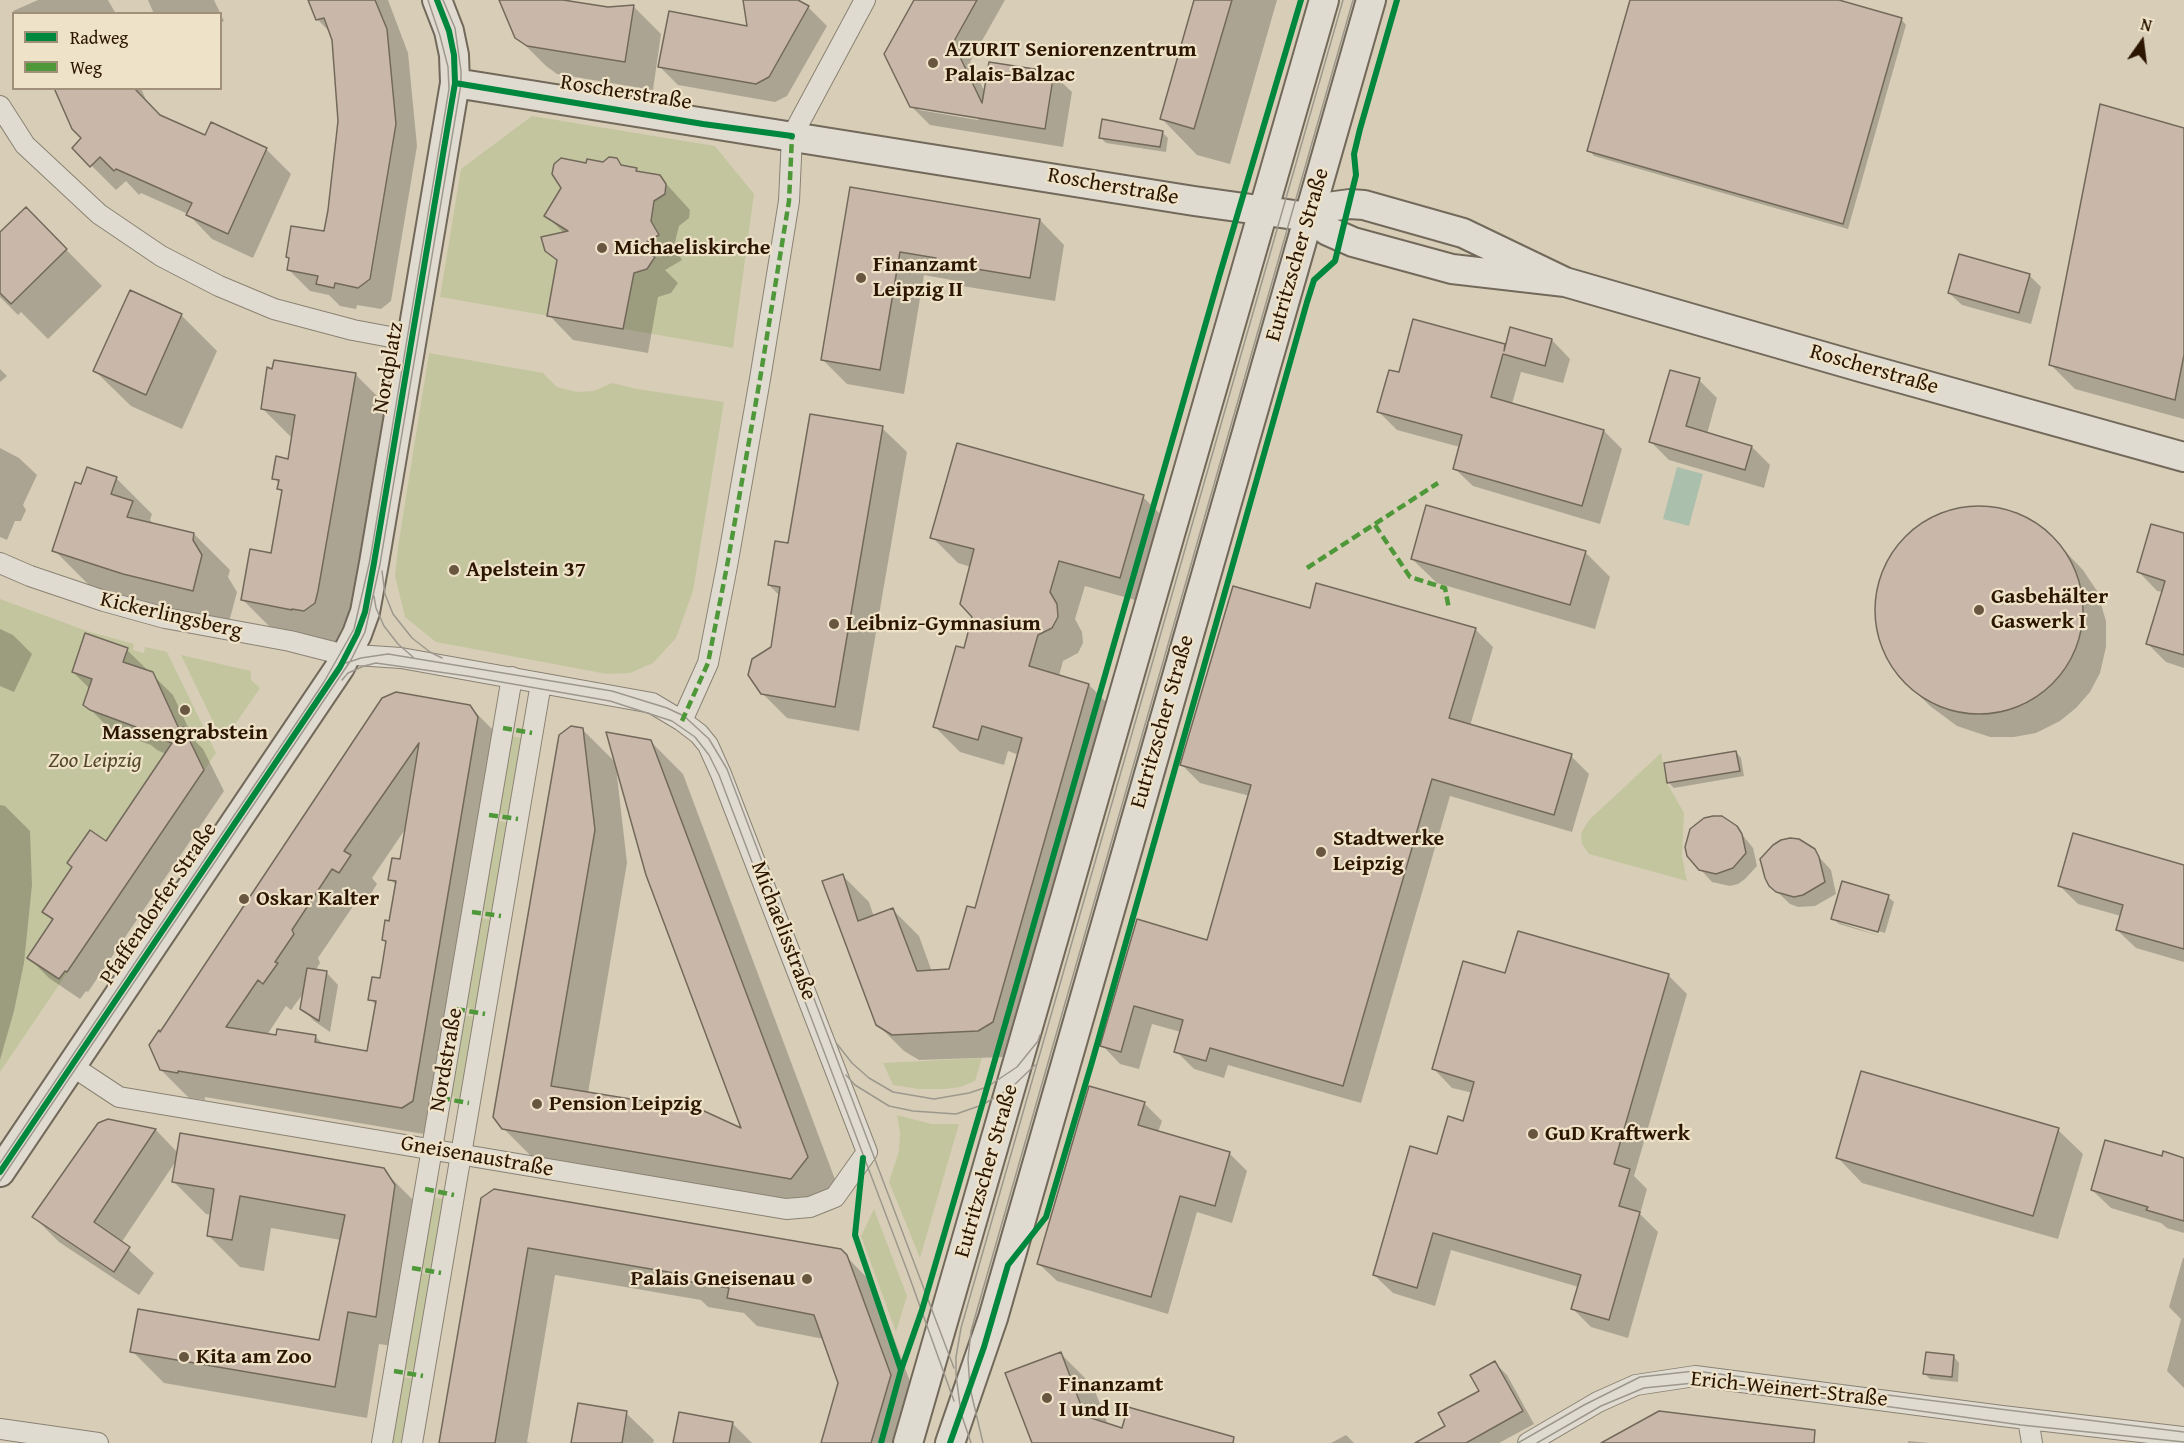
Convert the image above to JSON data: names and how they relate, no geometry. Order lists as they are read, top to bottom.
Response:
{
  "streets": {
    "main road": [
      "Roscherstraße",
      "Eutritzscher Straße",
      "Nordplatz",
      "Pfaffendorfer Straße"
    ],
    "street": [
      "Kickerlingsberg",
      "Michaelisstraße",
      "Nordstraße",
      "Gneisenaustraße",
      "Erich-Weinert-Straße"
    ]
  },
  "crossings": [
    ["Roscherstraße", "Eutritzscher Straße"],
    ["Roscherstraße", "Nordplatz"],
    ["Nordplatz", "Kickerlingsberg"],
    ["Nordplatz", "Pfaffendorfer Straße"],
    ["Kickerlingsberg", "Pfaffendorfer Straße"],
    ["Pfaffendorfer Straße", "Gneisenaustraße"],
    ["Michaelisstraße", "Gneisenaustraße"],
    ["Nordstraße", "Gneisenaustraße"]
  ],
  "parks": ["Zoo Leipzig"],
  "places": [
    "AZURIT Seniorenzentrum Palais-Balzac",
    "Michaeliskirche",
    "Finanzamt Leipzig II",
    "Apelstein 37",
    "Gasbehälter Gaswerk I",
    "Leibniz-Gymnasium",
    "Massengrabstein",
    "Stadtwerke Leipzig",
    "Oskar Kalter",
    "Pension Leipzig",
    "GuD Kraftwerk",
    "Palais Gneisenau",
    "Kita am Zoo",
    "Finanzamt I und II"
  ],
  "legend": ["Radweg", "Weg"],
  "north": "top"
}
